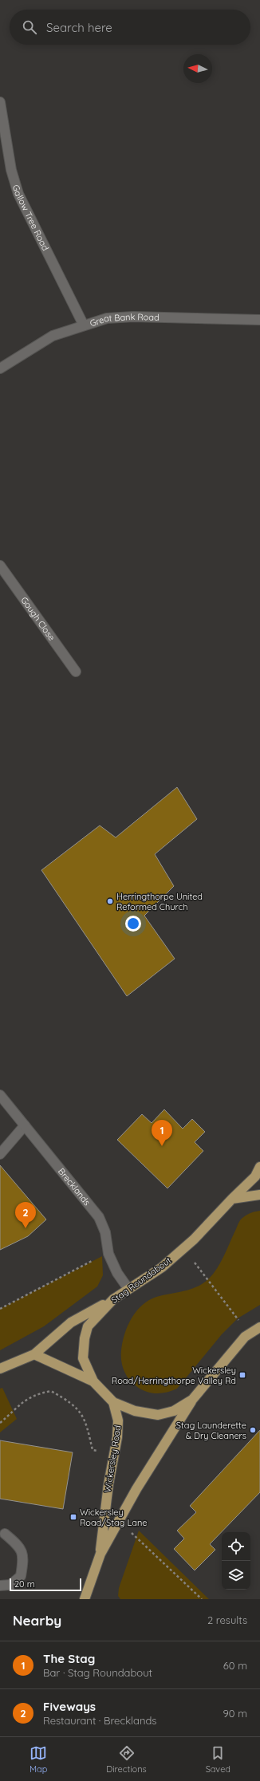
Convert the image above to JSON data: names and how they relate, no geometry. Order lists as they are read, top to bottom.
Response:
{
  "streets": {
    "main road": ["Stag Roundabout", "Wickersley Road"],
    "street": [
      "Gallow Tree Road",
      "Great Bank Road",
      "Gough Close",
      "Brecklands"
    ]
  },
  "crossings": [
    ["Gallow Tree Road", "Great Bank Road"],
    ["Brecklands", "Stag Roundabout"],
    ["Stag Roundabout", "Wickersley Road"]
  ],
  "places": {
    "other": ["Herringthorpe United Reformed Church", "Stag Launderette & Dry Cleaners"],
    "transit": ["Wickersley Road/Herringthorpe Valley Rd", "Wickersley Road/Stag Lane"]
  },
  "scale_bar": "20 m",
  "north": "left",
  "page": {
    "search": "Search here",
    "pins": ["1", "2"],
    "scale": "20 m",
    "heading": ["Nearby", "2 results"],
    "list": [
      {
        "mark": "1",
        "name": "The Stag",
        "note": "Bar · Stag Roundabout",
        "value": "60 m"
      },
      {
        "mark": "2",
        "name": "Fiveways",
        "note": "Restaurant · Brecklands",
        "value": "90 m"
      }
    ],
    "nav": ["Map", "Directions", "Saved"]
  }
}
